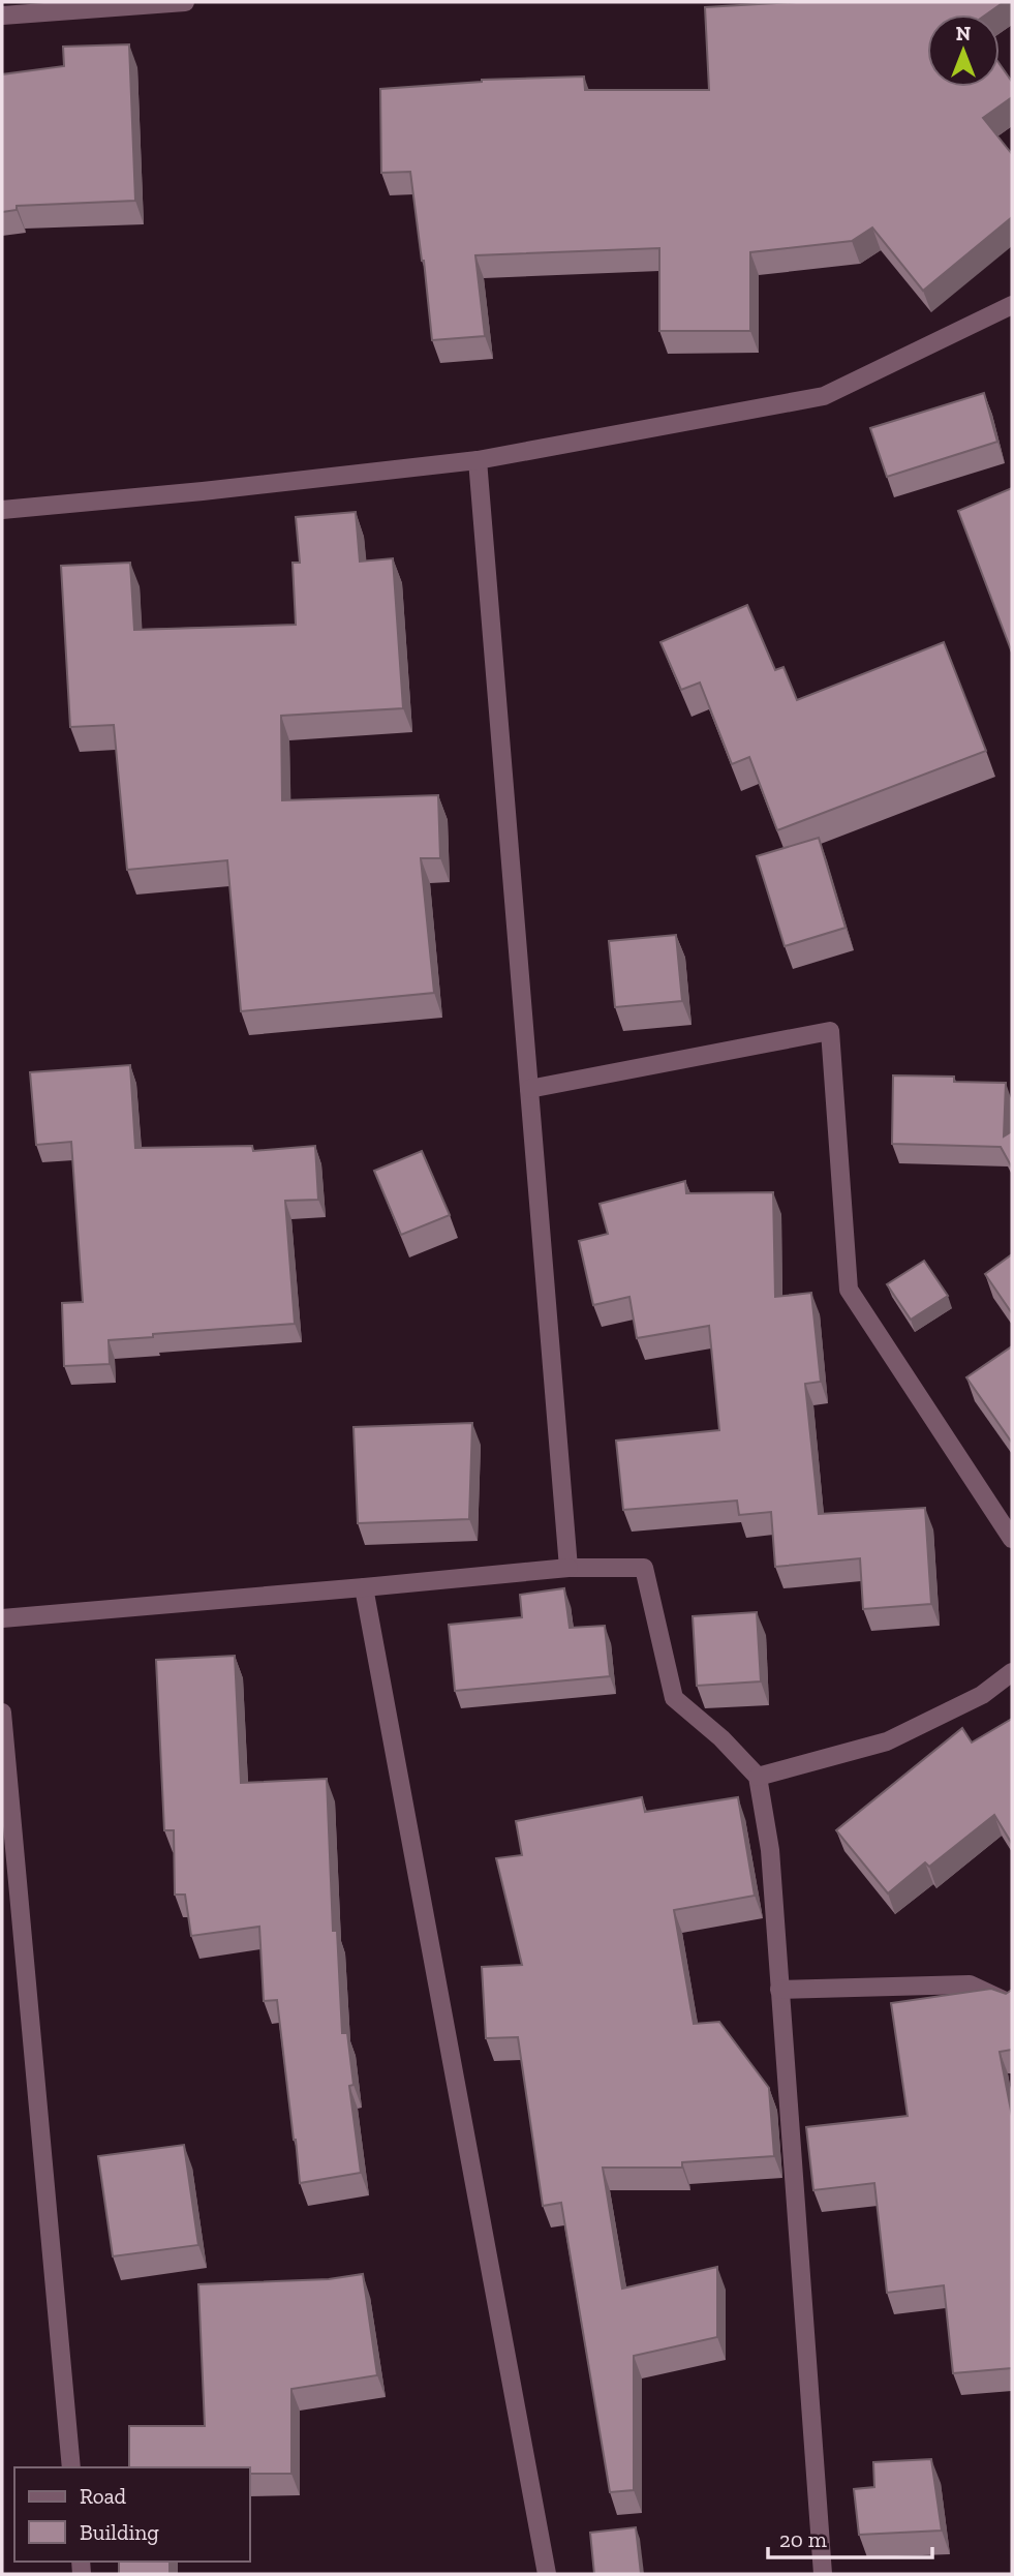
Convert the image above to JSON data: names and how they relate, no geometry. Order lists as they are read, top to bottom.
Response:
{
  "legend": ["Road", "Building"],
  "scale_bar": "20 m",
  "north": "top"
}
